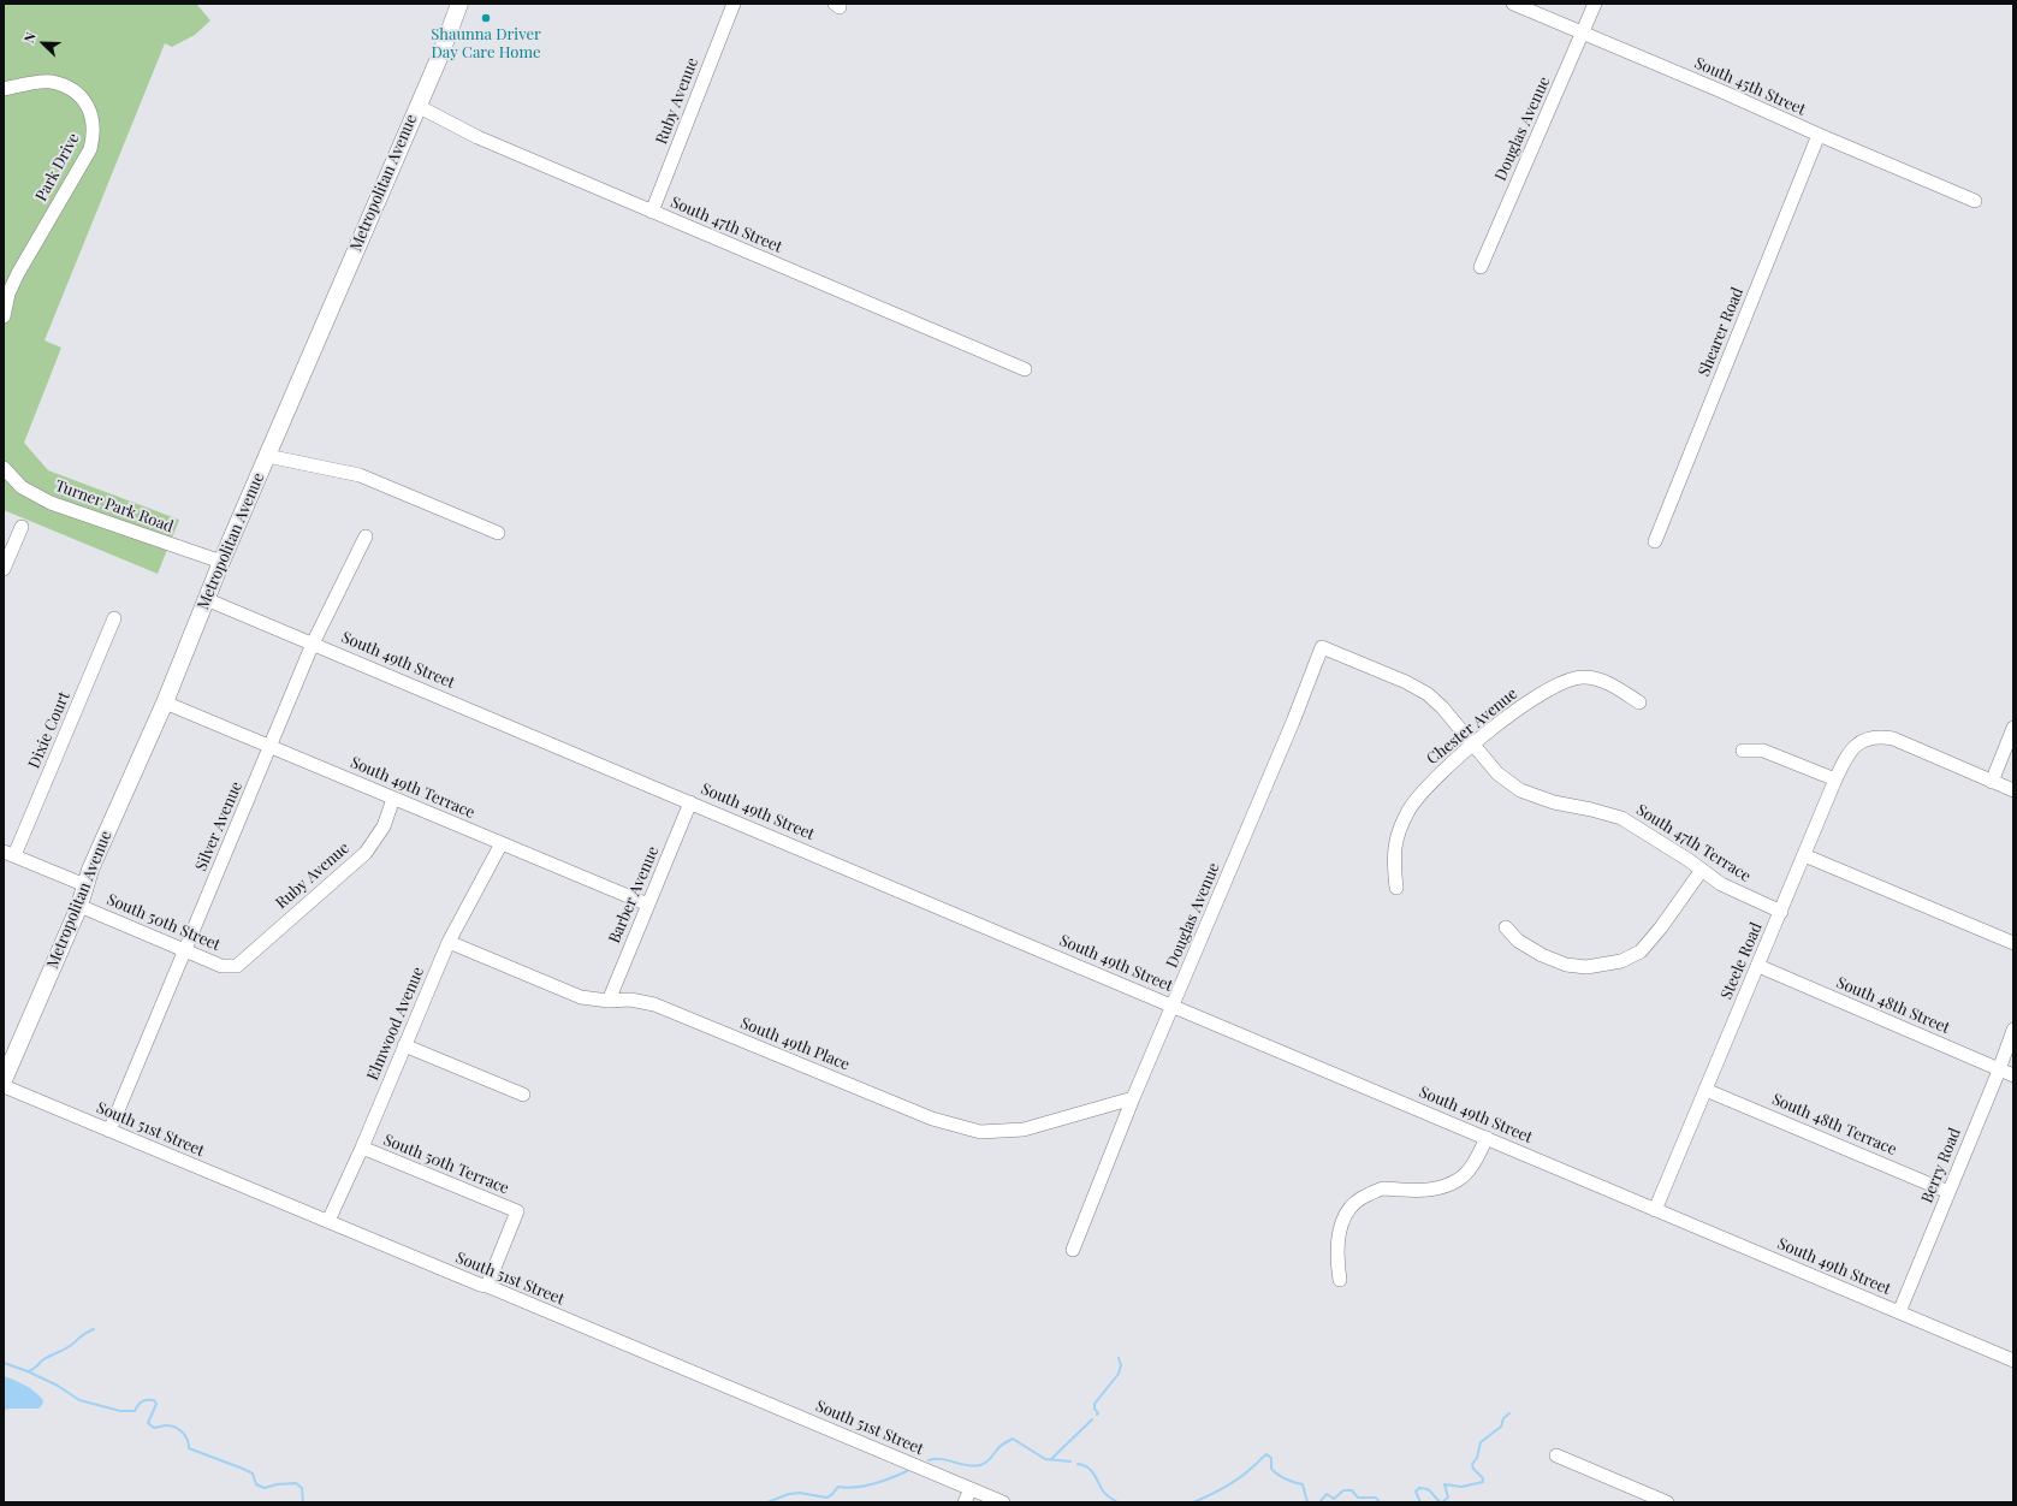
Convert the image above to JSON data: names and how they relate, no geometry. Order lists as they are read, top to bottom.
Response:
{
  "streets": {
    "main road": ["Metropolitan Avenue"],
    "street": [
      "South 45th Street",
      "Ruby Avenue",
      "Douglas Avenue",
      "Park Drive",
      "South 47th Street",
      "Shearer Road",
      "Turner Park Road",
      "South 49th Street",
      "Chester Avenue",
      "Dixie Court",
      "South 49th Terrace",
      "Silver Avenue",
      "South 47th Terrace",
      "Barber Avenue",
      "South 50th Street",
      "Steele Road",
      "South 48th Street",
      "Elmwood Avenue",
      "South 49th Place",
      "South 48th Terrace",
      "South 51st Street",
      "South 50th Terrace",
      "Berry Road"
    ]
  },
  "crossings": [
    ["South 45th Street", "Douglas Avenue"],
    ["South 45th Street", "Shearer Road"],
    ["Ruby Avenue", "South 47th Street"],
    ["Ruby Avenue", "South 49th Terrace"],
    ["Ruby Avenue", "South 50th Street"],
    ["Douglas Avenue", "South 49th Street"],
    ["Douglas Avenue", "South 47th Terrace"],
    ["Douglas Avenue", "South 49th Place"],
    ["Metropolitan Avenue", "South 47th Street"],
    ["Metropolitan Avenue", "Turner Park Road"],
    ["Metropolitan Avenue", "South 49th Street"],
    ["Metropolitan Avenue", "South 49th Terrace"],
    ["Metropolitan Avenue", "South 50th Street"],
    ["South 49th Street", "Silver Avenue"],
    ["South 49th Street", "Barber Avenue"],
    ["South 49th Street", "Steele Road"],
    ["South 49th Street", "Berry Road"],
    ["Chester Avenue", "South 47th Terrace"],
    ["South 49th Terrace", "Silver Avenue"],
    ["South 49th Terrace", "Barber Avenue"],
    ["South 49th Terrace", "Elmwood Avenue"],
    ["Silver Avenue", "South 50th Street"],
    ["Silver Avenue", "South 51st Street"],
    ["South 47th Terrace", "Steele Road"],
    ["Barber Avenue", "South 49th Place"],
    ["Steele Road", "South 48th Street"],
    ["Steele Road", "South 48th Terrace"],
    ["South 48th Street", "Berry Road"],
    ["Elmwood Avenue", "South 49th Place"],
    ["Elmwood Avenue", "South 51st Street"],
    ["Elmwood Avenue", "South 50th Terrace"],
    ["South 48th Terrace", "Berry Road"],
    ["South 51st Street", "South 50th Terrace"]
  ],
  "places": ["Shaunna Driver Day Care Home"],
  "north": "top left"
}
